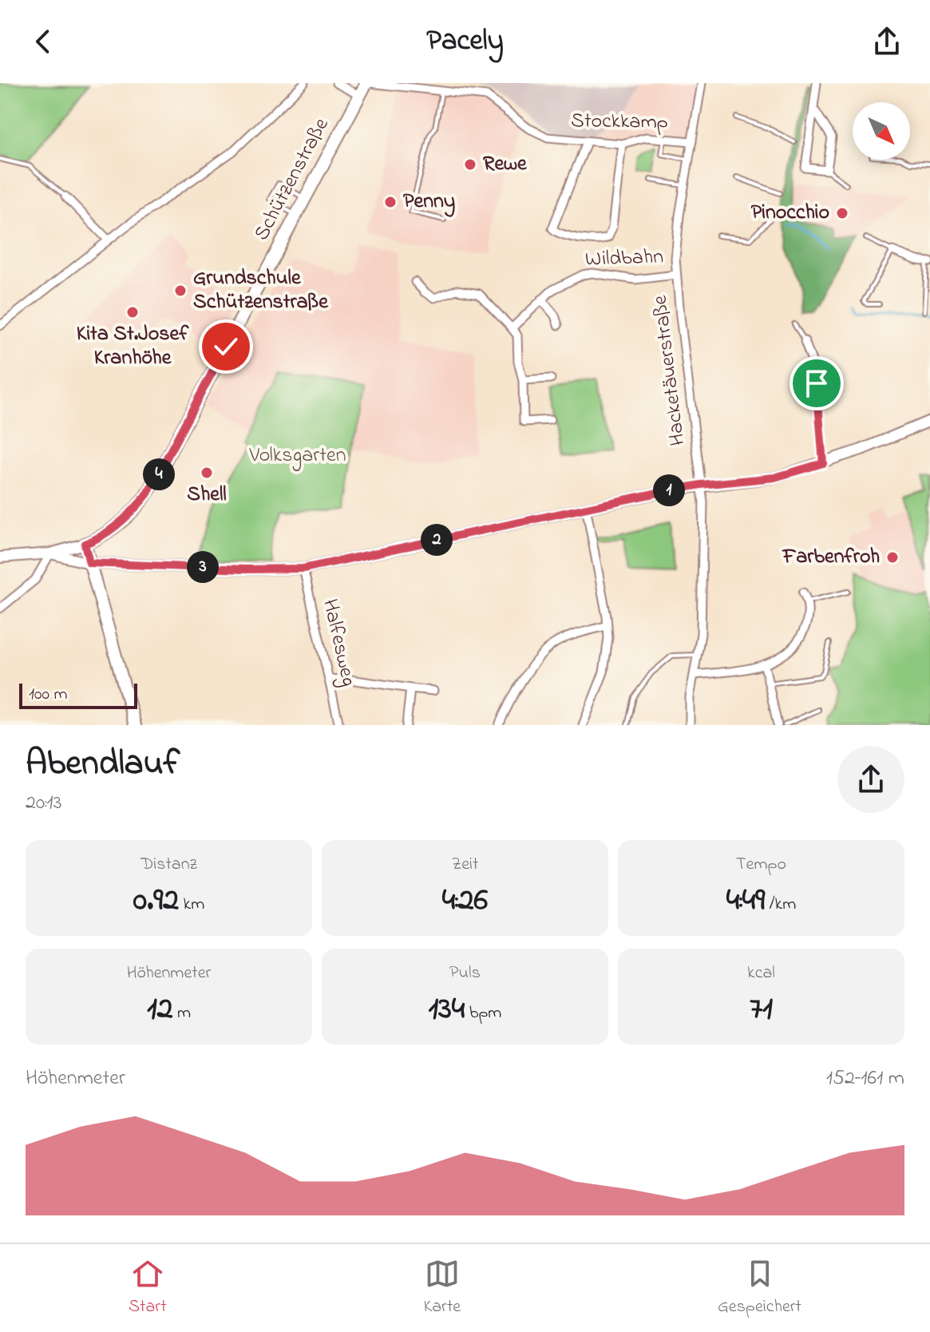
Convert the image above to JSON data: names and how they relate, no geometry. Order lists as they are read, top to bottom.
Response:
{
  "streets": {
    "main road": ["Schützenstraße"],
    "street": [
      "Stockkamp",
      "Wildbahn",
      "Hacketäuerstraße",
      "Halfesweg"
    ]
  },
  "crossings": [
    ["Stockkamp", "Schützenstraße"],
    ["Stockkamp", "Hacketäuerstraße"],
    ["Wildbahn", "Hacketäuerstraße"]
  ],
  "parks": ["Volksgarten"],
  "places": [
    "Rewe",
    "Penny",
    "Pinocchio",
    "Grundschule Schützenstraße",
    "Kita St.Josef Kranhöhe",
    "Shell",
    "Farbenfroh"
  ],
  "scale_bar": "100 m",
  "north": "bottom right",
  "page": {
    "header": "Pacely",
    "pins": [
      "4",
      "1",
      "2",
      "3"
    ],
    "scale": "100 m",
    "heading": ["Abendlauf", "20:13"],
    "stats": [
      ["Distanz", "0.92 km"],
      ["Zeit", "4:26"],
      ["Tempo", "4:49 /km"],
      ["Höhenmeter", "12 m"],
      ["Puls", "134 bpm"],
      ["kcal", "71"]
    ],
    "chart": ["Höhenmeter", "152–161 m"],
    "tabs": ["Start", "Karte", "Gespeichert"]
  }
}
